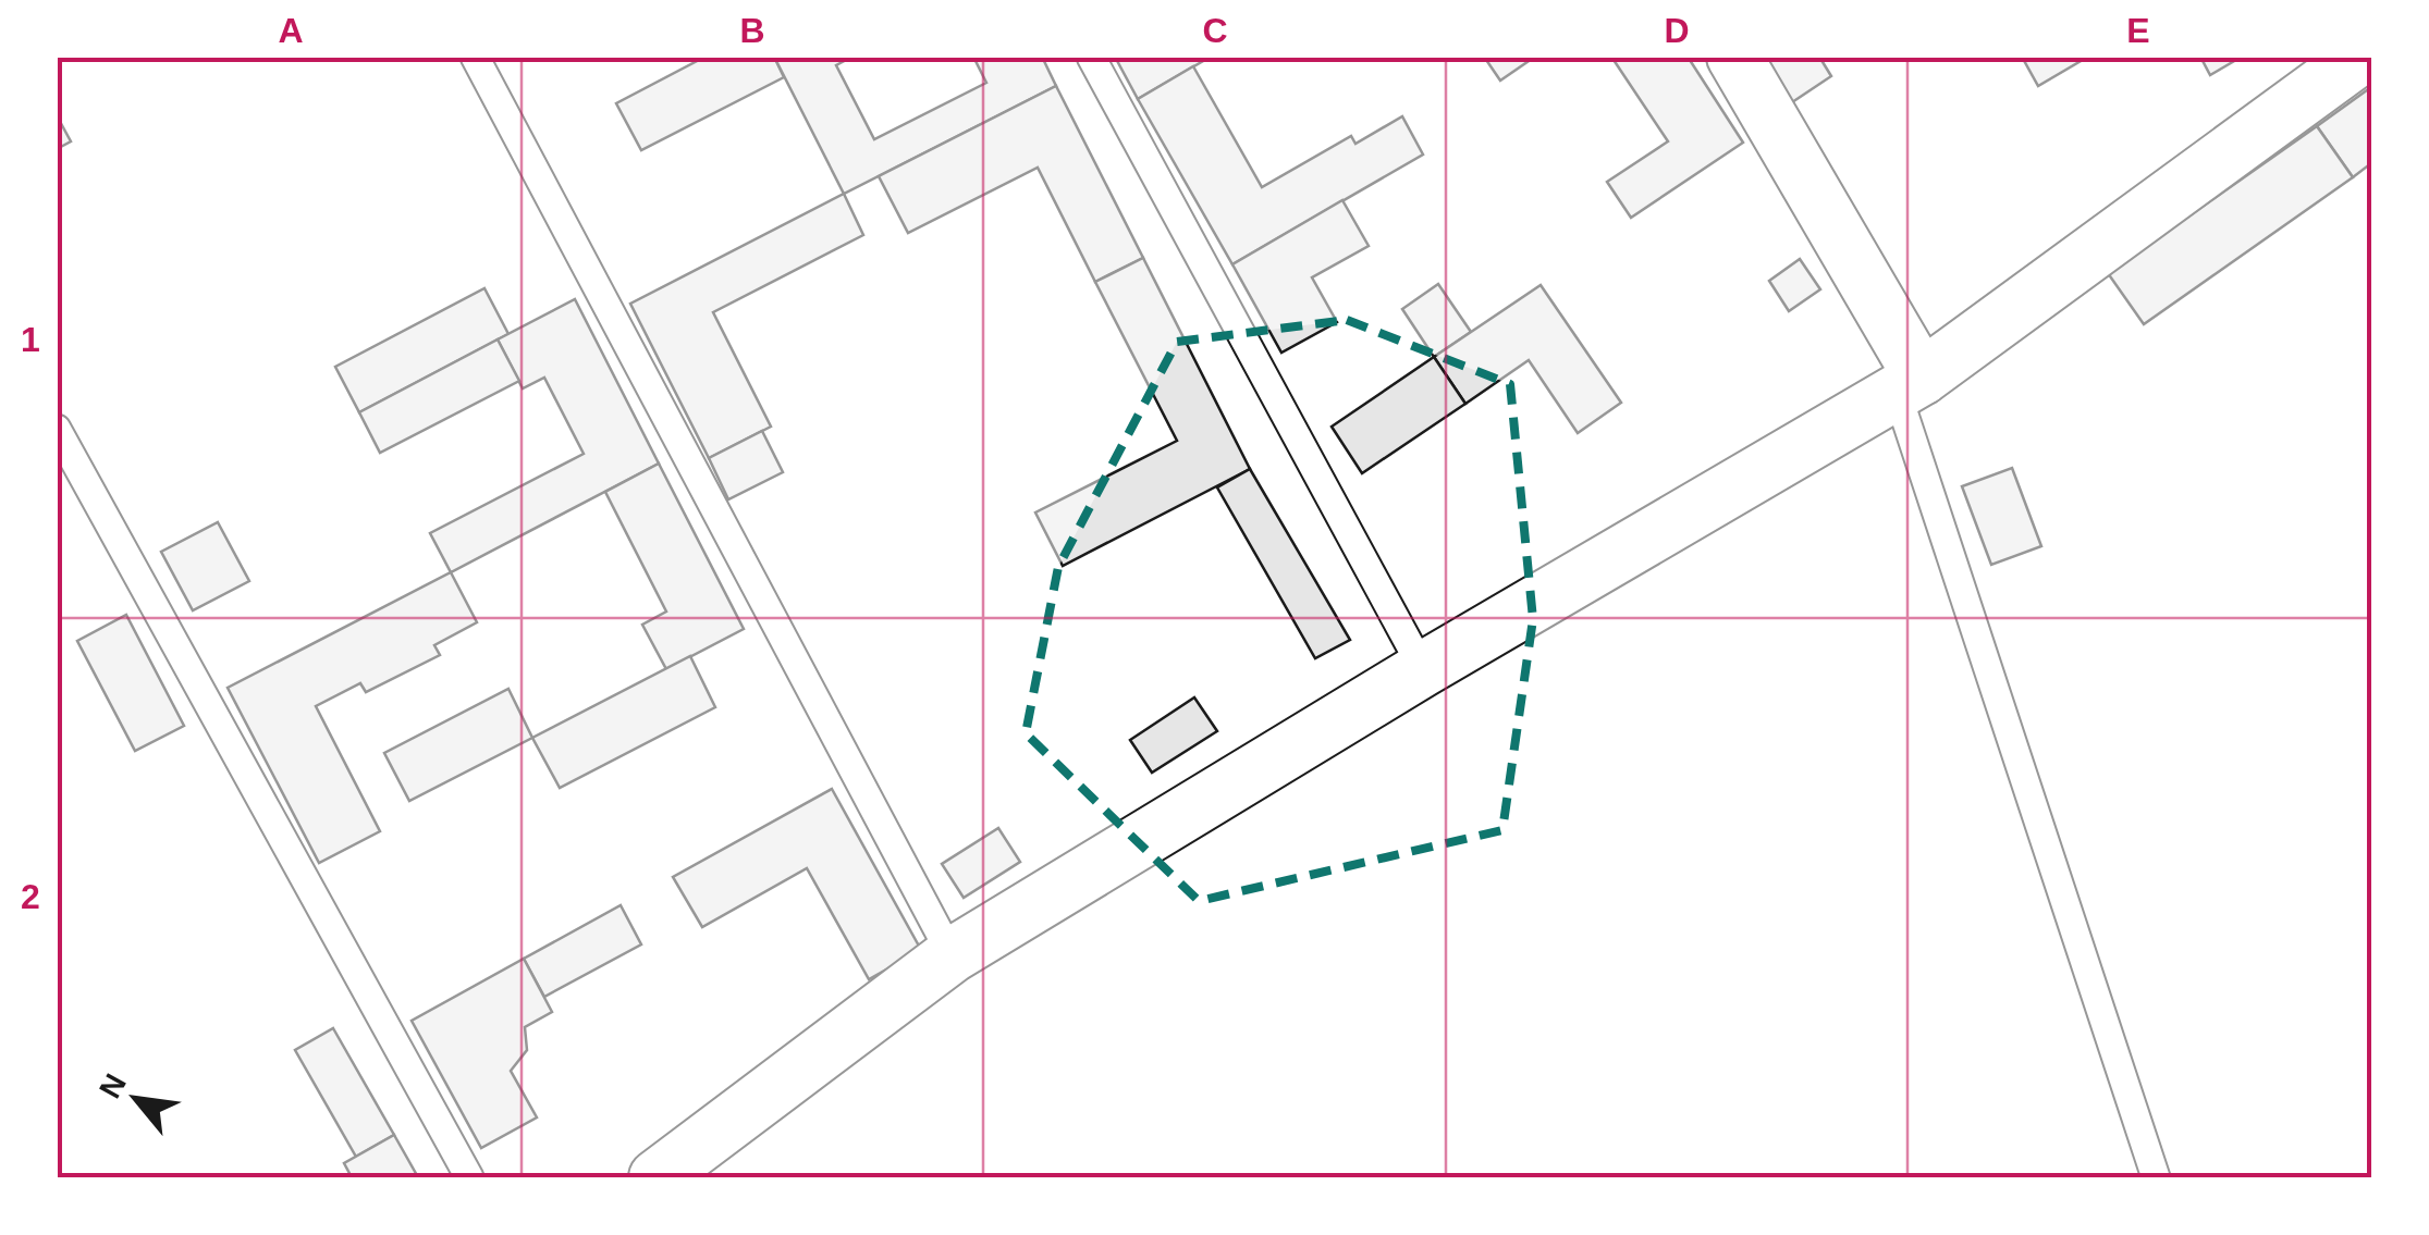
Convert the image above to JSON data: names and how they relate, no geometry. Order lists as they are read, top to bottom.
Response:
{
  "north": "top left",
  "grid": {
    "columns": [
      "A",
      "B",
      "C",
      "D",
      "E"
    ],
    "rows": ["1", "2"]
  }
}
